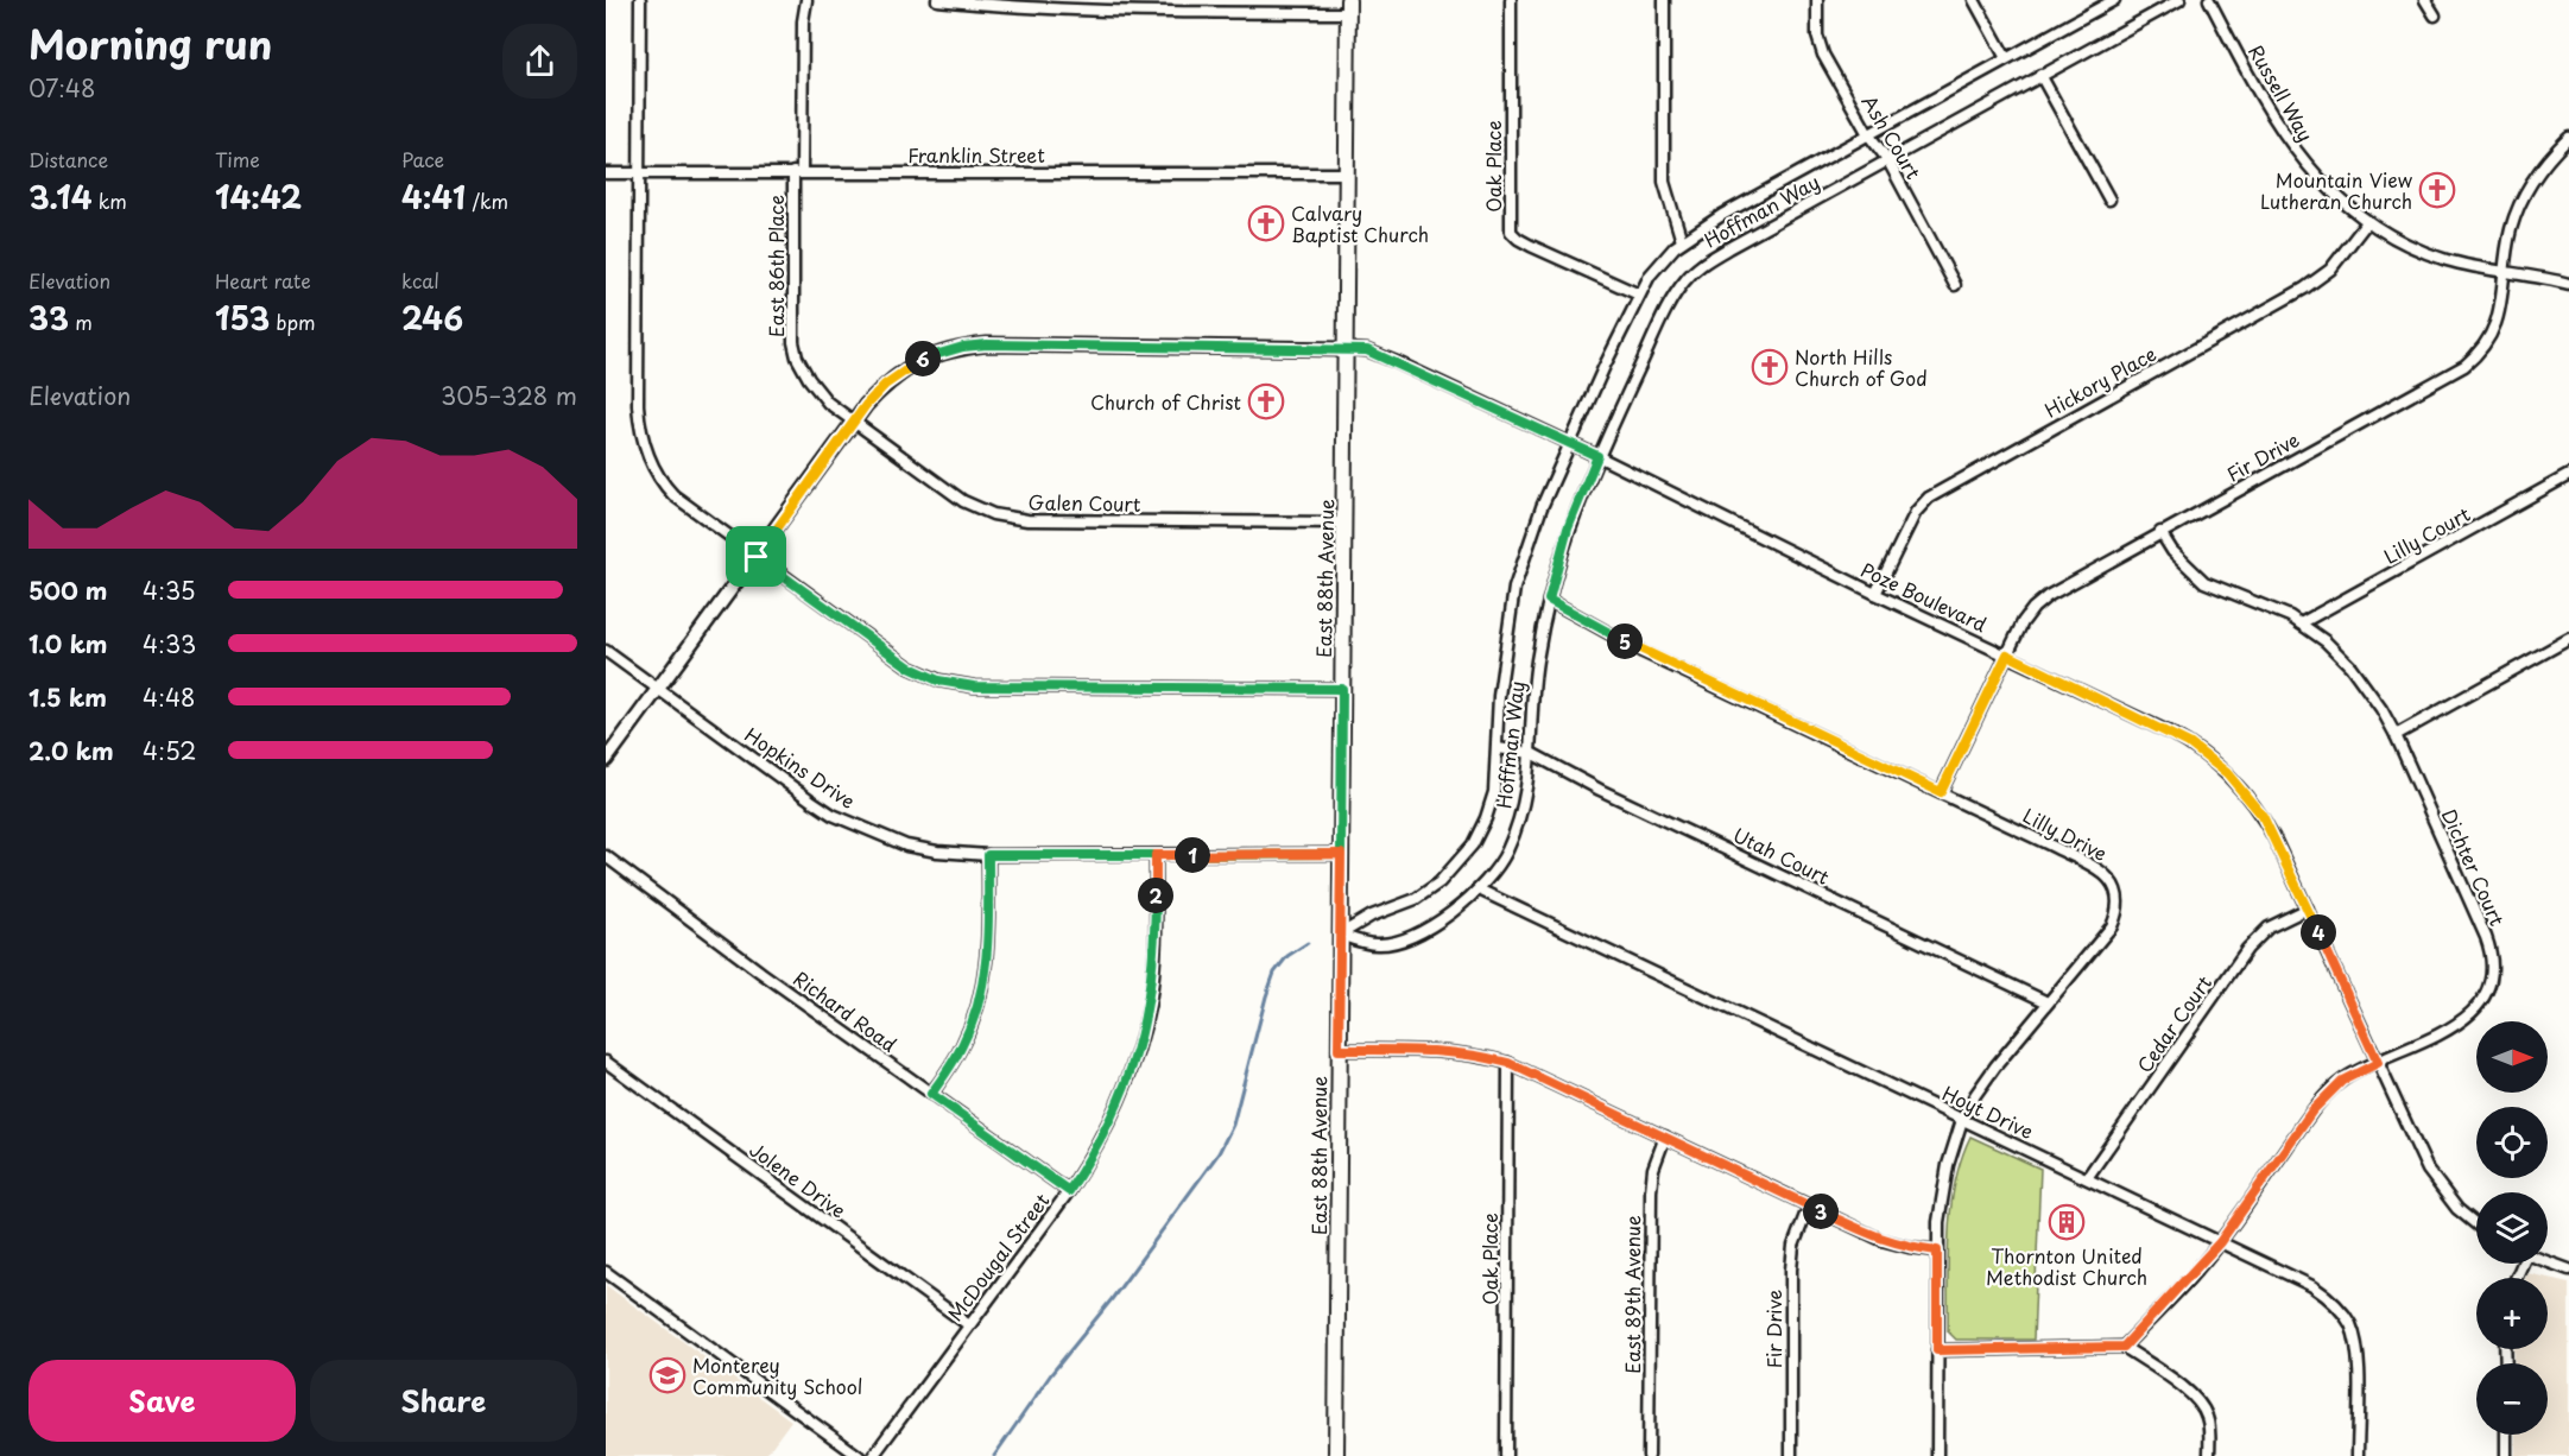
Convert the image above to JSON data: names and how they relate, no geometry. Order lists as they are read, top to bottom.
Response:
{
  "streets": {
    "main road": ["East 88th Avenue"],
    "street": [
      "Russell Way",
      "Ash Court",
      "Franklin Street",
      "Oak Place",
      "Hoffman Way",
      "East 86th Place",
      "Hickory Place",
      "Fir Drive",
      "Galen Court",
      "Lilly Court",
      "Poze Boulevard",
      "Hopkins Drive",
      "Lilly Drive",
      "Utah Court",
      "Dichter Court",
      "Richard Road",
      "Cedar Court",
      "Hoyt Drive",
      "Jolene Drive",
      "McDougal Street",
      "East 89th Avenue"
    ]
  },
  "crossings": [
    ["Russell Way", "Hickory Place"],
    ["Russell Way", "Fir Drive"],
    ["Ash Court", "Hoffman Way"],
    ["Franklin Street", "East 86th Place"],
    ["Franklin Street", "East 88th Avenue"],
    ["Oak Place", "Hoffman Way"],
    ["Hoffman Way", "East 88th Avenue"],
    ["Hoffman Way", "Poze Boulevard"],
    ["Hoffman Way", "Lilly Drive"],
    ["Hoffman Way", "Utah Court"],
    ["Hoffman Way", "Hoyt Drive"],
    ["East 86th Place", "Galen Court"],
    ["Hickory Place", "Poze Boulevard"],
    ["Fir Drive", "Poze Boulevard"],
    ["Fir Drive", "Lilly Drive"],
    ["Fir Drive", "Dichter Court"],
    ["Galen Court", "East 88th Avenue"],
    ["Lilly Court", "Dichter Court"],
    ["East 88th Avenue", "Poze Boulevard"],
    ["East 88th Avenue", "Hopkins Drive"],
    ["Poze Boulevard", "Dichter Court"],
    ["Poze Boulevard", "Cedar Court"],
    ["Hopkins Drive", "McDougal Street"],
    ["Lilly Drive", "Utah Court"],
    ["Lilly Drive", "Hoyt Drive"],
    ["Dichter Court", "Hoyt Drive"],
    ["Richard Road", "McDougal Street"],
    ["Cedar Court", "Hoyt Drive"],
    ["Jolene Drive", "McDougal Street"]
  ],
  "places": {
    "church": [
      "Mountain View Lutheran Church",
      "Calvary Baptist Church",
      "North Hills Church of God",
      "Church of Christ"
    ],
    "building": ["Thornton United Methodist Church"],
    "school or university": ["Monterey Community School"]
  },
  "north": "right",
  "page": {
    "heading": ["Morning run", "07:48"],
    "stats": [
      ["Distance", "3.14 km"],
      ["Time", "14:42"],
      ["Pace", "4:41 /km"],
      ["Elevation", "33 m"],
      ["Heart rate", "153 bpm"],
      ["kcal", "246"]
    ],
    "pins": [
      "6",
      "5",
      "1",
      "2",
      "4",
      "3"
    ],
    "chart": ["Elevation", "305–328 m"],
    "list": [
      {
        "name": "500 m",
        "note": "4:35"
      },
      {
        "name": "1.0 km",
        "note": "4:33"
      },
      {
        "name": "1.5 km",
        "note": "4:48"
      },
      {
        "name": "2.0 km",
        "note": "4:52"
      }
    ],
    "map_buttons": ["+", "−"],
    "buttons": ["Save", "Share"]
  }
}
